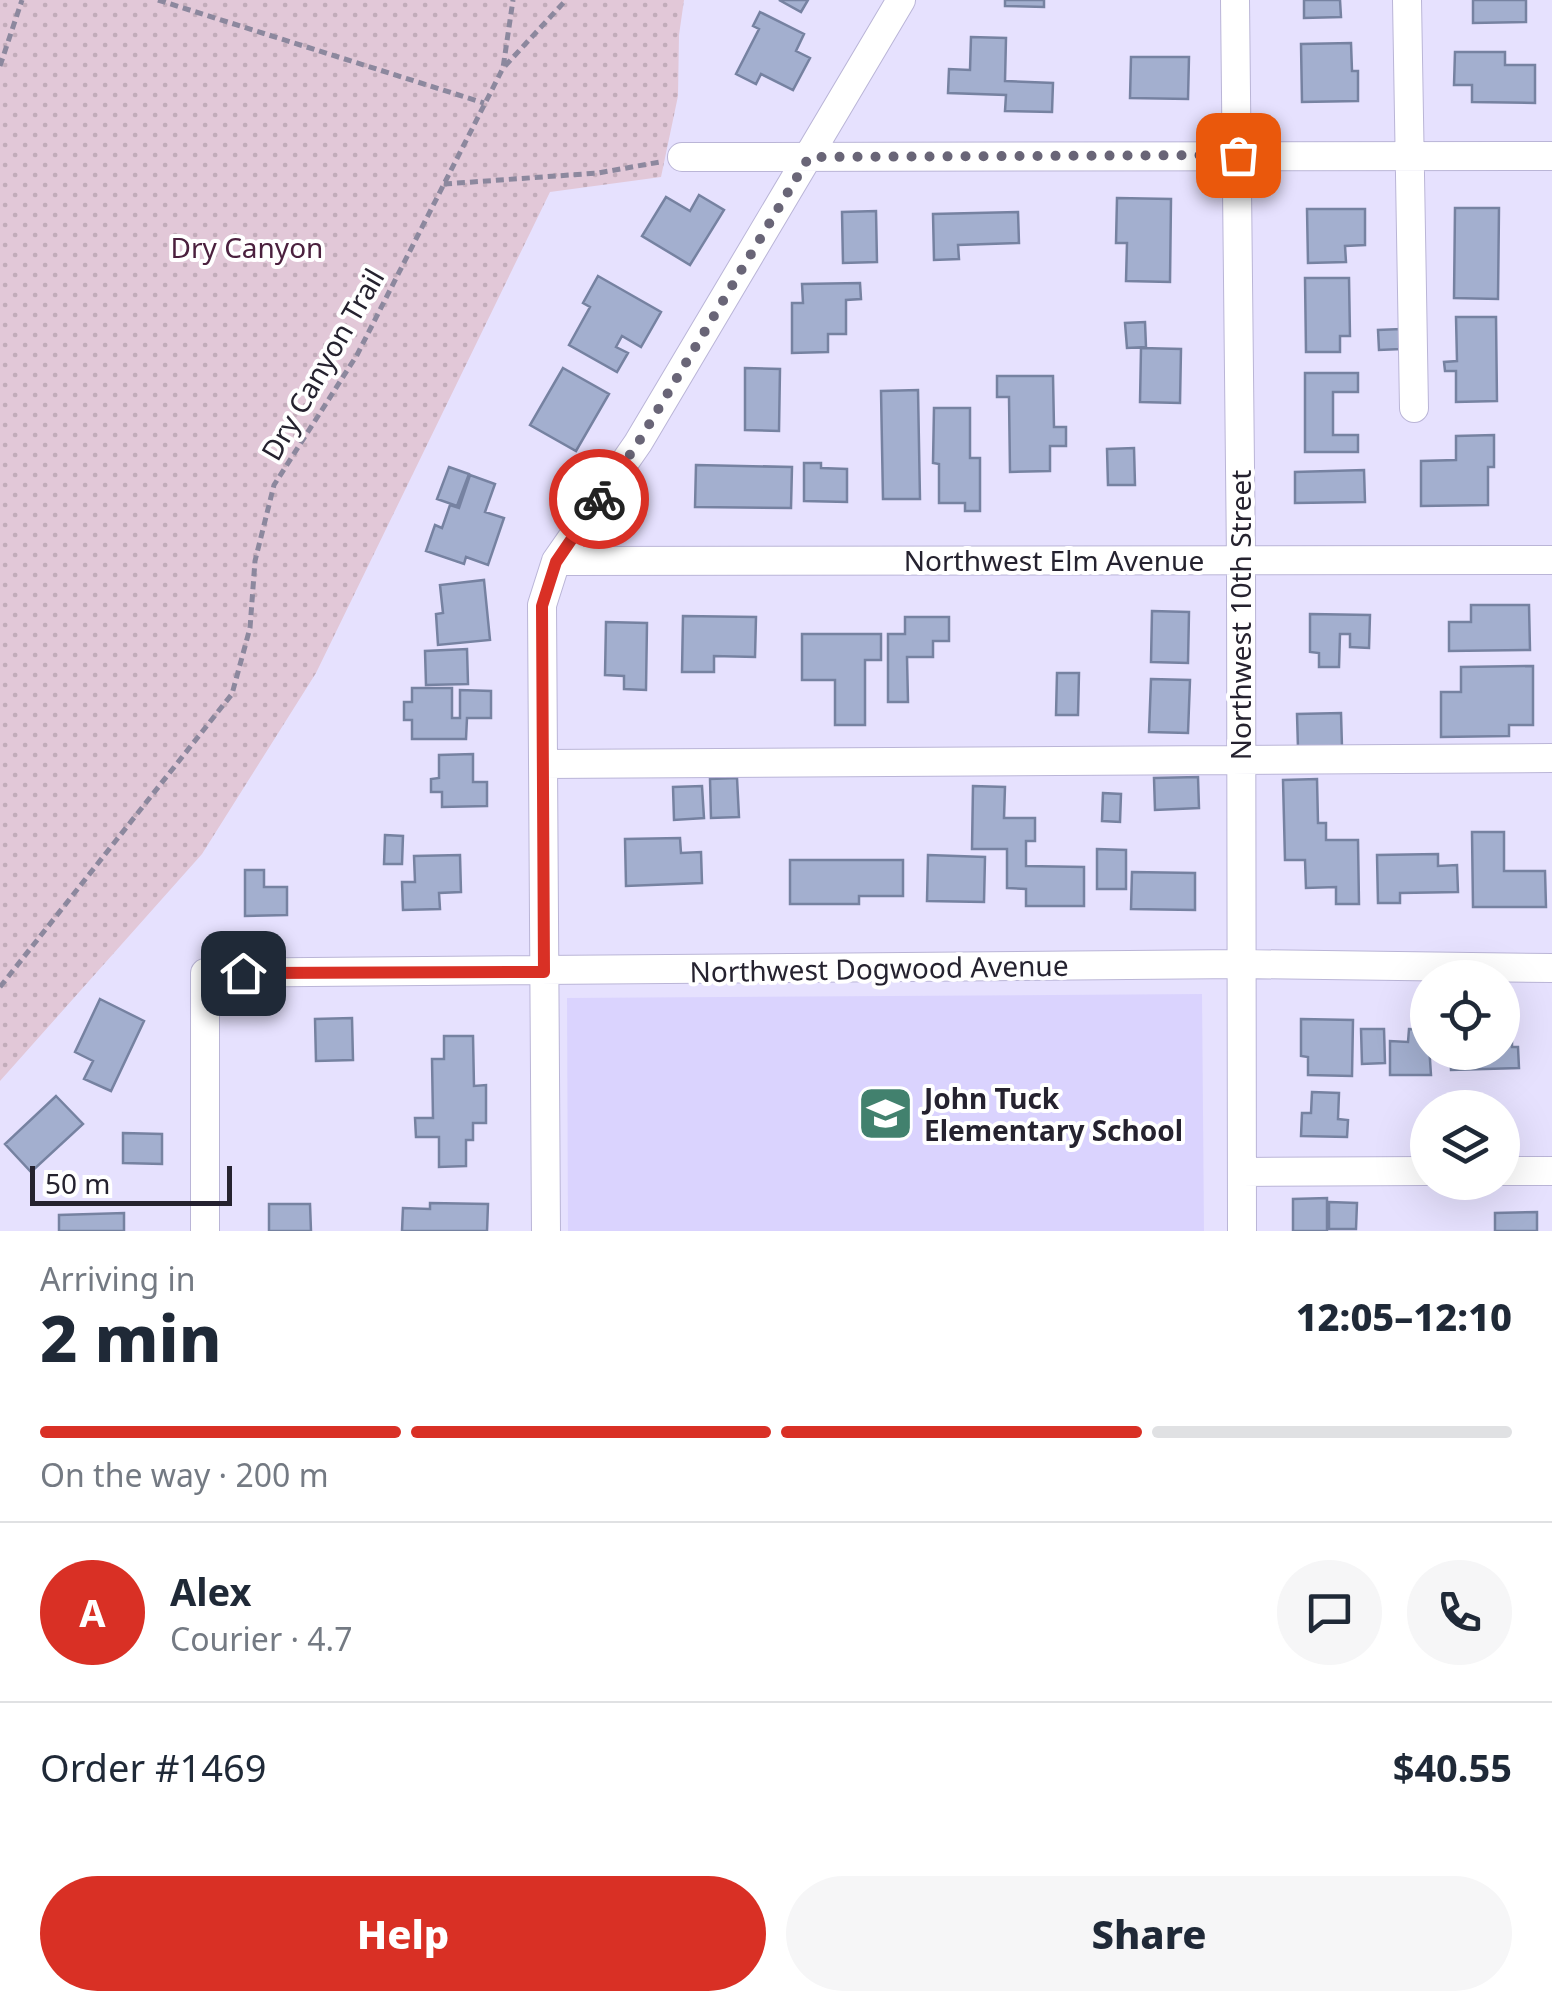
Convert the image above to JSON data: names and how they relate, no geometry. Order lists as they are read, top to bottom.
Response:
{
  "streets": {
    "street": ["Northwest Elm Avenue", "Northwest 10th Street", "Northwest Dogwood Avenue"],
    "path": ["Dry Canyon Trail"]
  },
  "crossings": [
    ["Northwest Elm Avenue", "Northwest 10th Street"],
    ["Northwest 10th Street", "Northwest Dogwood Avenue"]
  ],
  "parks": ["Dry Canyon"],
  "places": {
    "school or university": ["John Tuck Elementary School"]
  },
  "scale_bar": "50 m",
  "page": {
    "scale": "50 m",
    "heading": ["2 min", "Arriving in", "12:05–12:10"],
    "panel": [
      "Alex",
      "Courier · 4.7",
      "Order #1469",
      "$40.55"
    ],
    "bar": "On the way · 200 m",
    "round": "A",
    "buttons": ["Help", "Share"]
  }
}
